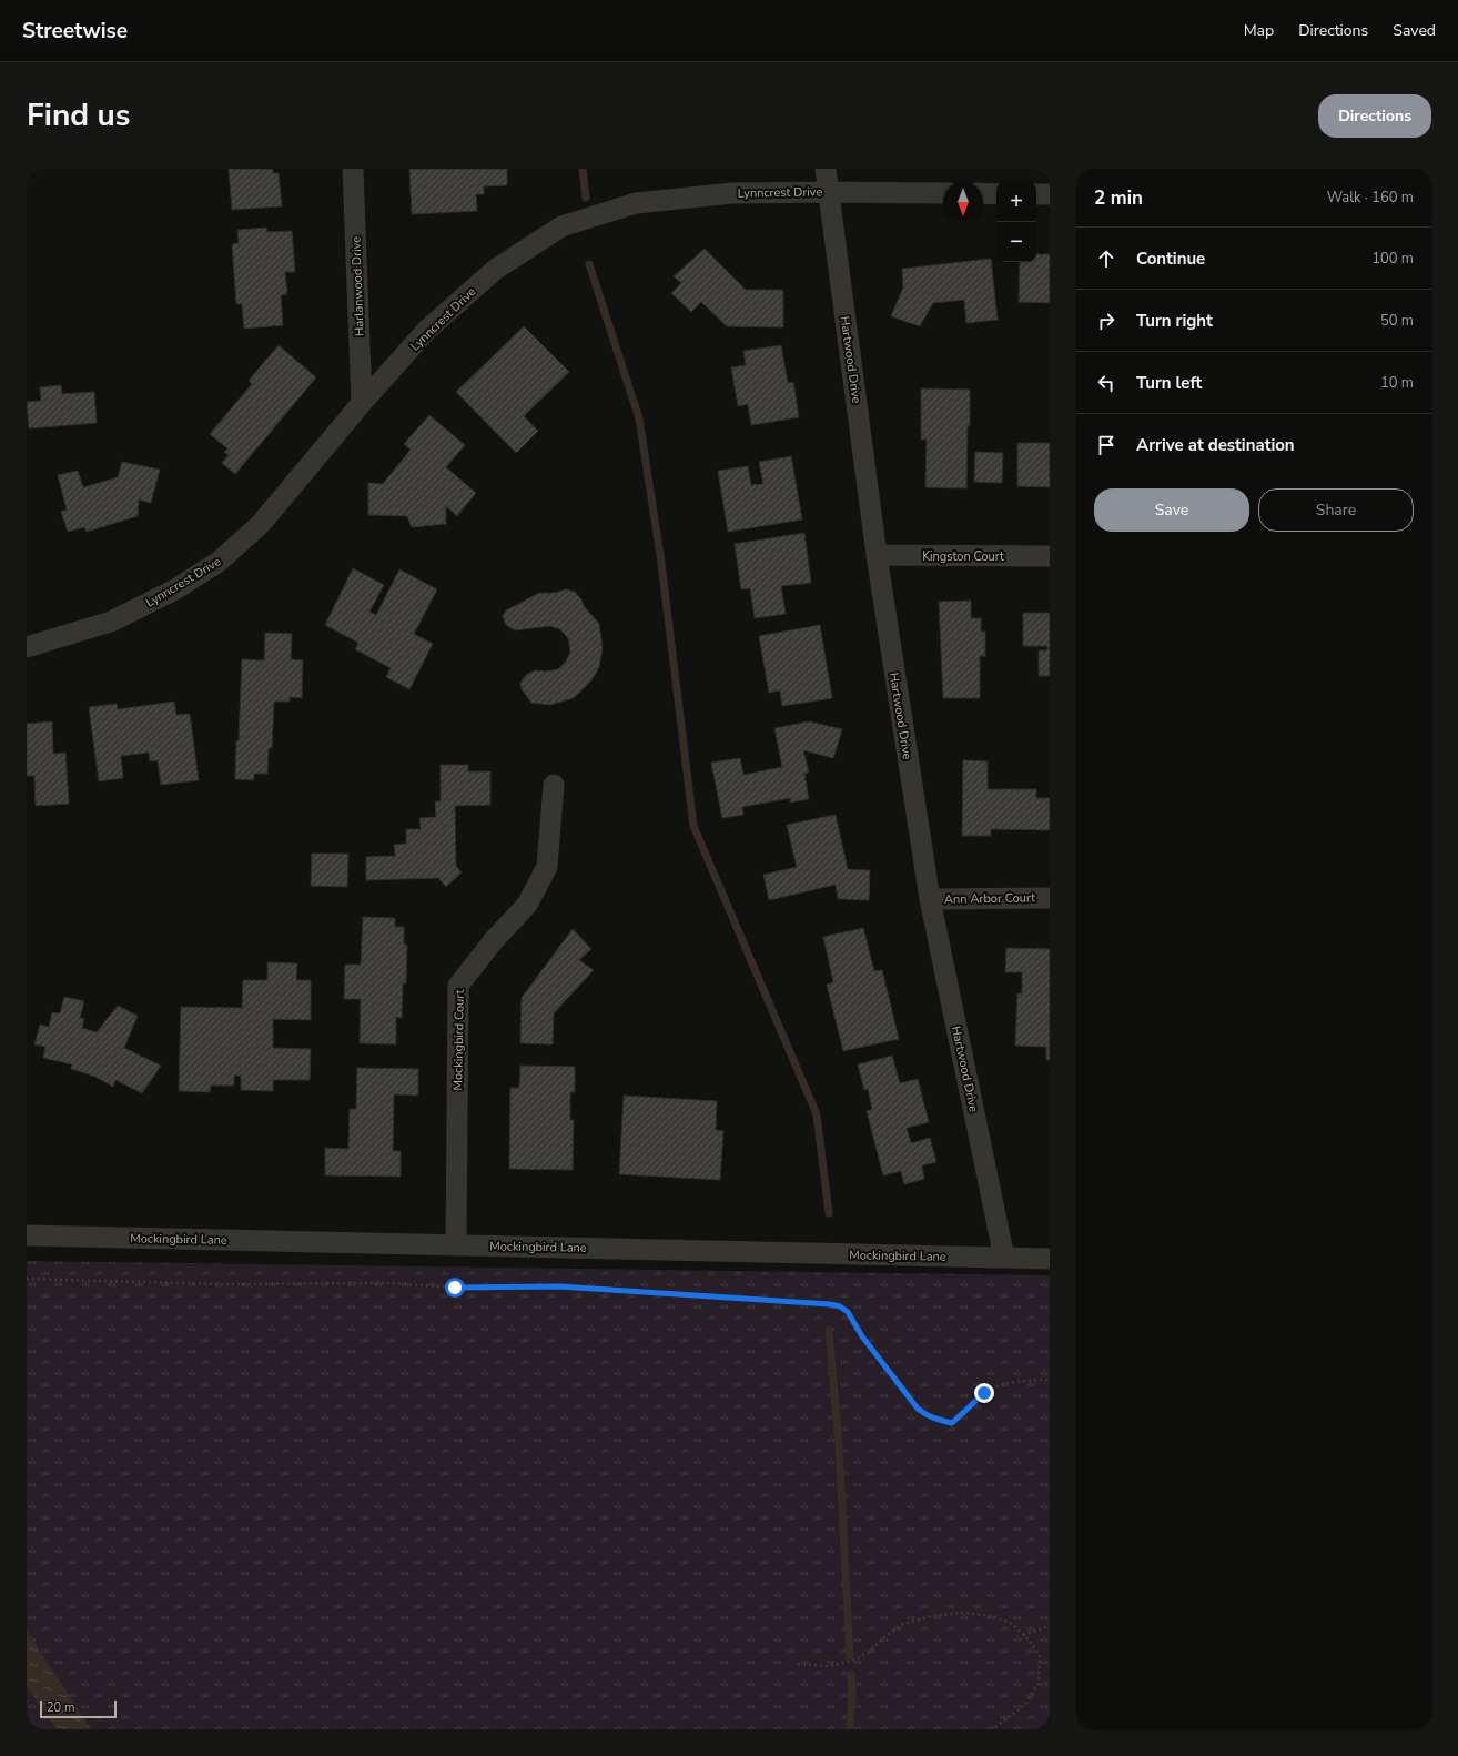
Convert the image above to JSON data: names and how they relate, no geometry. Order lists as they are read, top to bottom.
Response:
{
  "streets": {
    "street": [
      "Lynncrest Drive",
      "Harlanwood Drive",
      "Hartwood Drive",
      "Kingston Court",
      "Ann Arbor Court",
      "Mockingbird Court",
      "Mockingbird Lane"
    ]
  },
  "crossings": [
    ["Lynncrest Drive", "Harlanwood Drive"],
    ["Lynncrest Drive", "Hartwood Drive"],
    ["Hartwood Drive", "Kingston Court"],
    ["Hartwood Drive", "Ann Arbor Court"],
    ["Hartwood Drive", "Mockingbird Lane"],
    ["Mockingbird Court", "Mockingbird Lane"]
  ],
  "scale_bar": "20 m",
  "north": "bottom",
  "page": {
    "header": "Streetwise",
    "nav": ["Map", "Directions", "Saved"],
    "title": "Find us",
    "buttons": [
      "Directions",
      ["Save", "Share"]
    ],
    "heading": ["2 min", "Walk · 160 m"],
    "map_buttons": ["+", "−"],
    "list": [
      ["Continue", "100 m"],
      ["Turn right", "50 m"],
      ["Turn left", "10 m"],
      "Arrive at destination"
    ],
    "scale": "20 m"
  }
}
